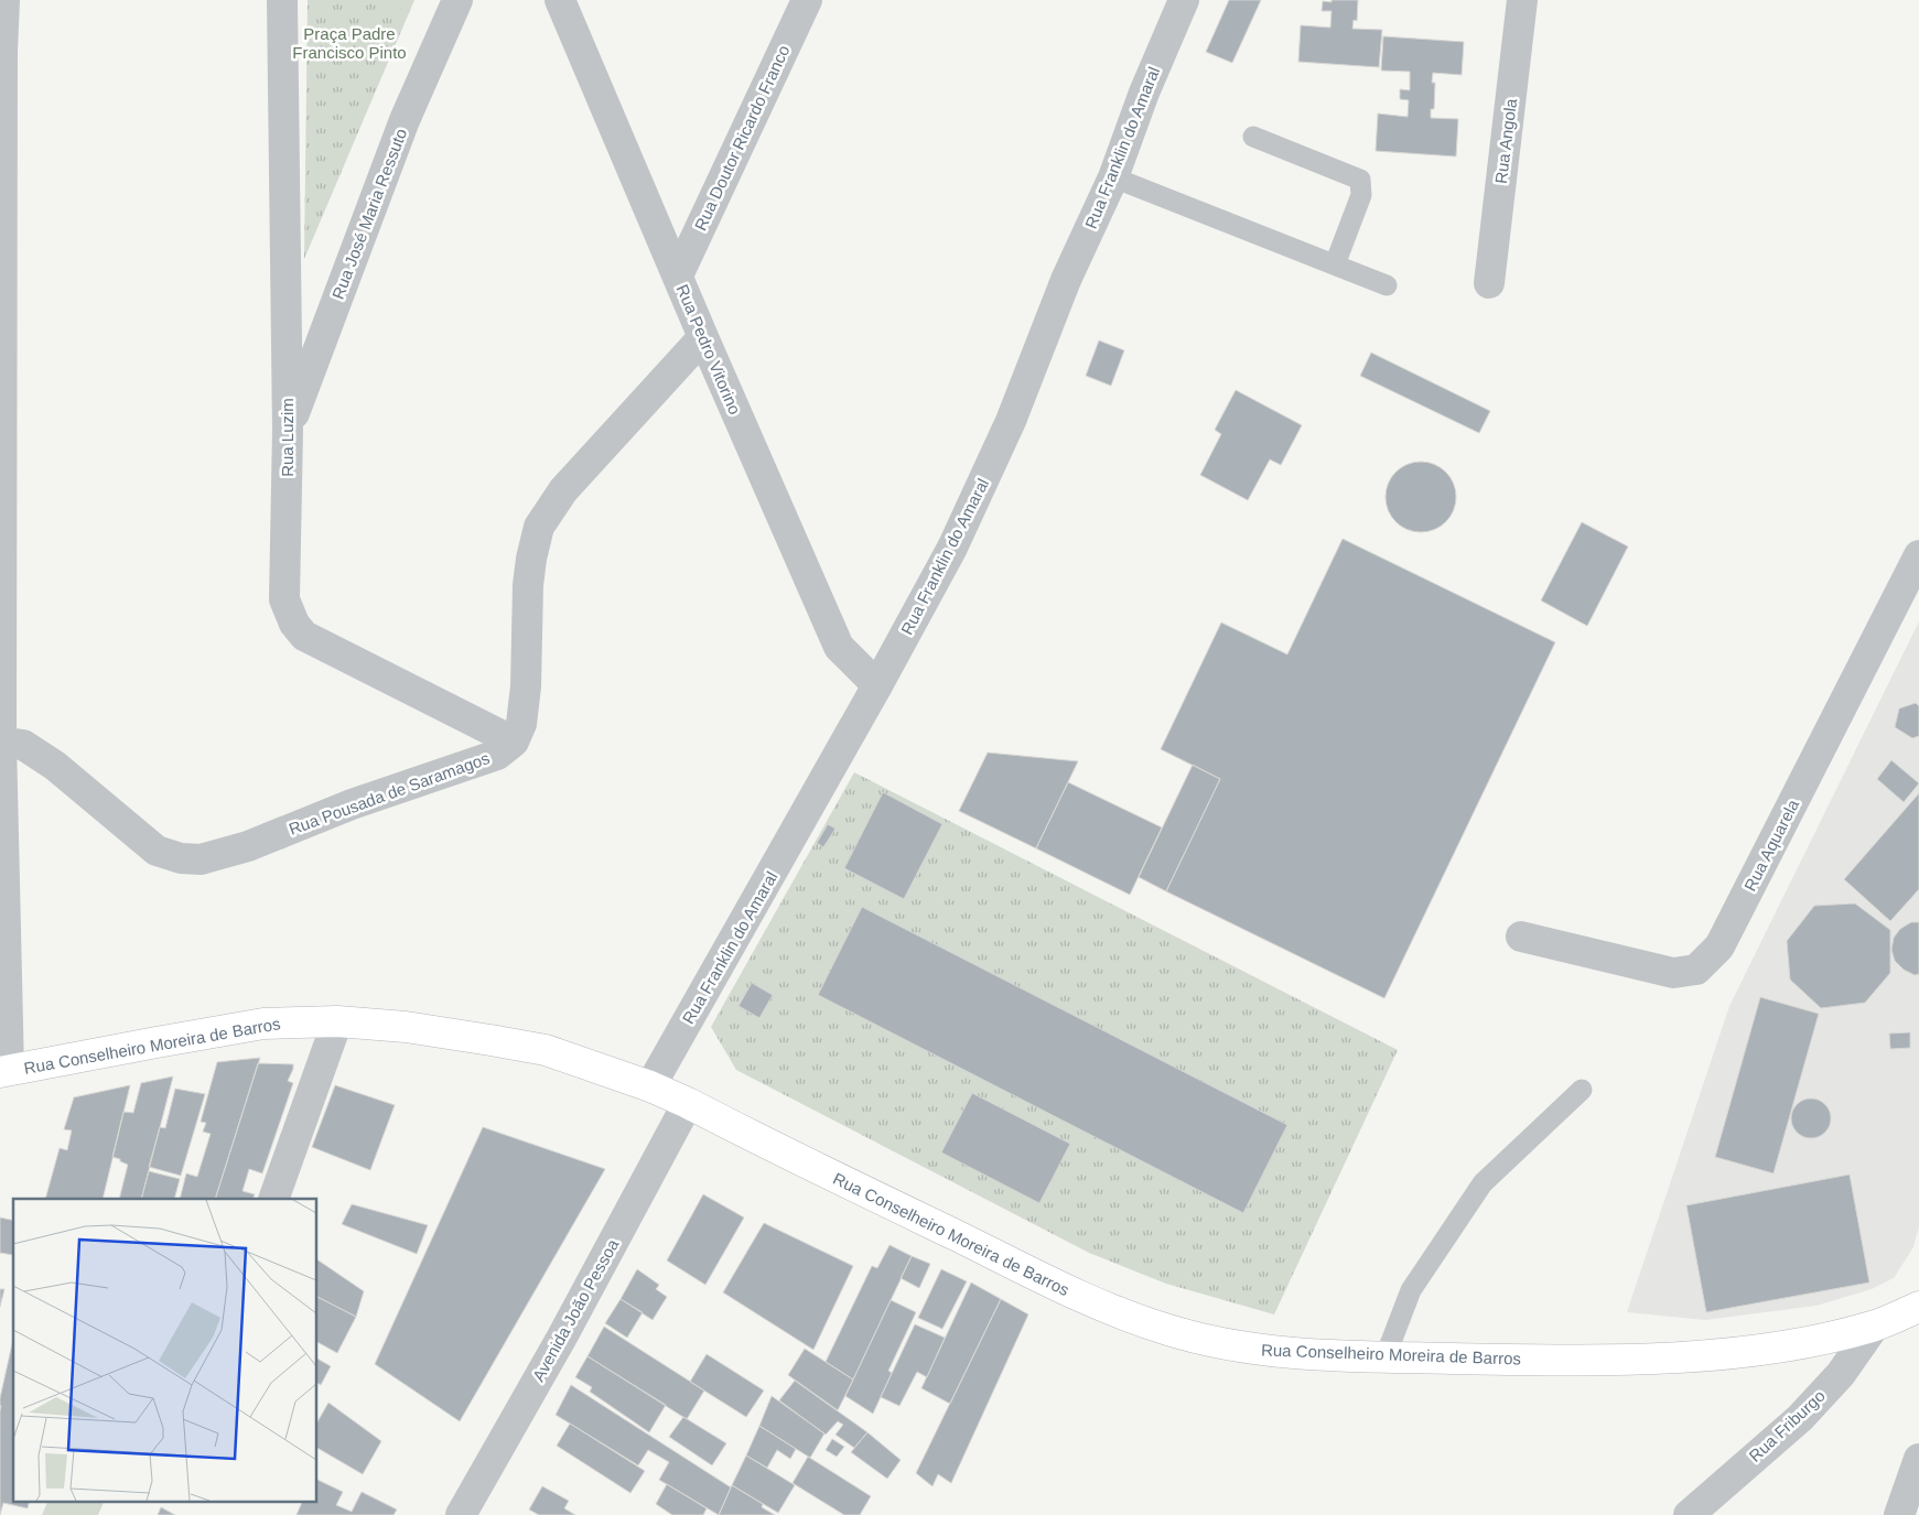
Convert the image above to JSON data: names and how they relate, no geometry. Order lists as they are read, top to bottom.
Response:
{
  "streets": {
    "main road": ["Rua Conselheiro Moreira de Barros"],
    "street": [
      "Rua Doutor Ricardo Franco",
      "Rua Angola",
      "Rua Franklin do Amaral",
      "Rua José Maria Ressuto",
      "Rua Pedro Vitorino",
      "Rua Luzim",
      "Rua Pousada de Saramagos",
      "Rua Aquarela",
      "Avenida João Pessoa",
      "Rua Friburgo"
    ]
  },
  "crossings": [
    ["Rua Doutor Ricardo Franco", "Rua Pedro Vitorino"],
    ["Rua Franklin do Amaral", "Rua Pedro Vitorino"],
    ["Rua Franklin do Amaral", "Rua Conselheiro Moreira de Barros"],
    ["Rua José Maria Ressuto", "Rua Luzim"],
    ["Rua Luzim", "Rua Pousada de Saramagos"],
    ["Rua Conselheiro Moreira de Barros", "Avenida João Pessoa"],
    ["Rua Conselheiro Moreira de Barros", "Rua Friburgo"]
  ],
  "parks": ["Praça Padre Francisco Pinto"]
}
